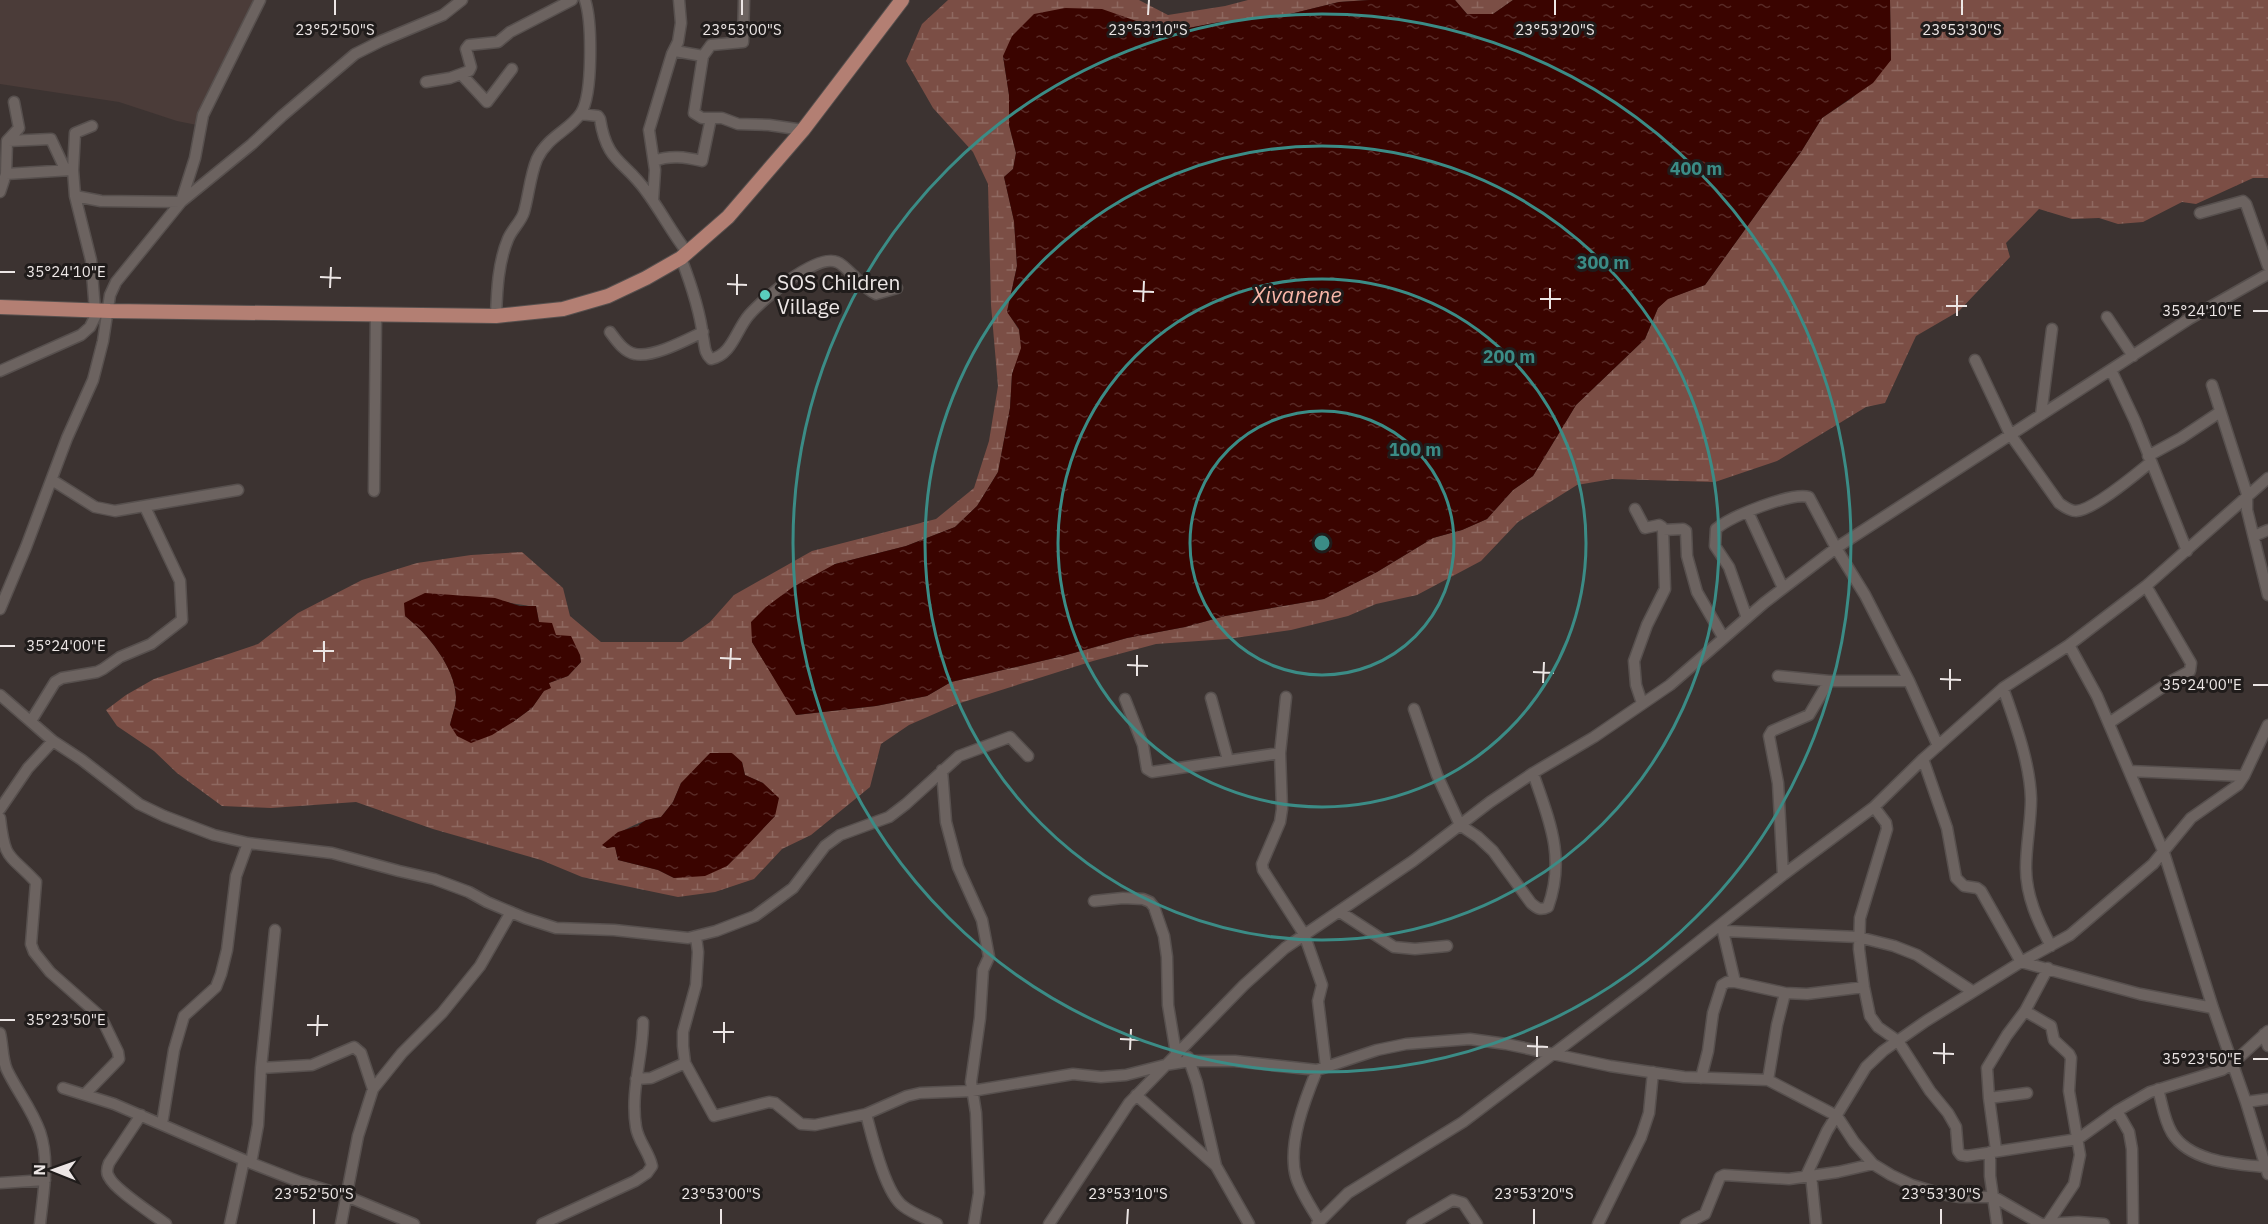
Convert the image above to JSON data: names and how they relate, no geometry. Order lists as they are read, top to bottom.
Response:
{
  "water": ["Xivanene"],
  "places": ["SOS Children Village"],
  "north": "left",
  "coordinates": [
    "23°52'50\"S",
    "23°53'00\"S",
    "23°53'10\"S",
    "23°53'20\"S",
    "23°53'30\"S",
    "35°24'10\"E",
    "35°24'00\"E",
    "35°23'50\"E"
  ],
  "rings": [
    "400 m",
    "300 m",
    "200 m",
    "100 m"
  ]
}
